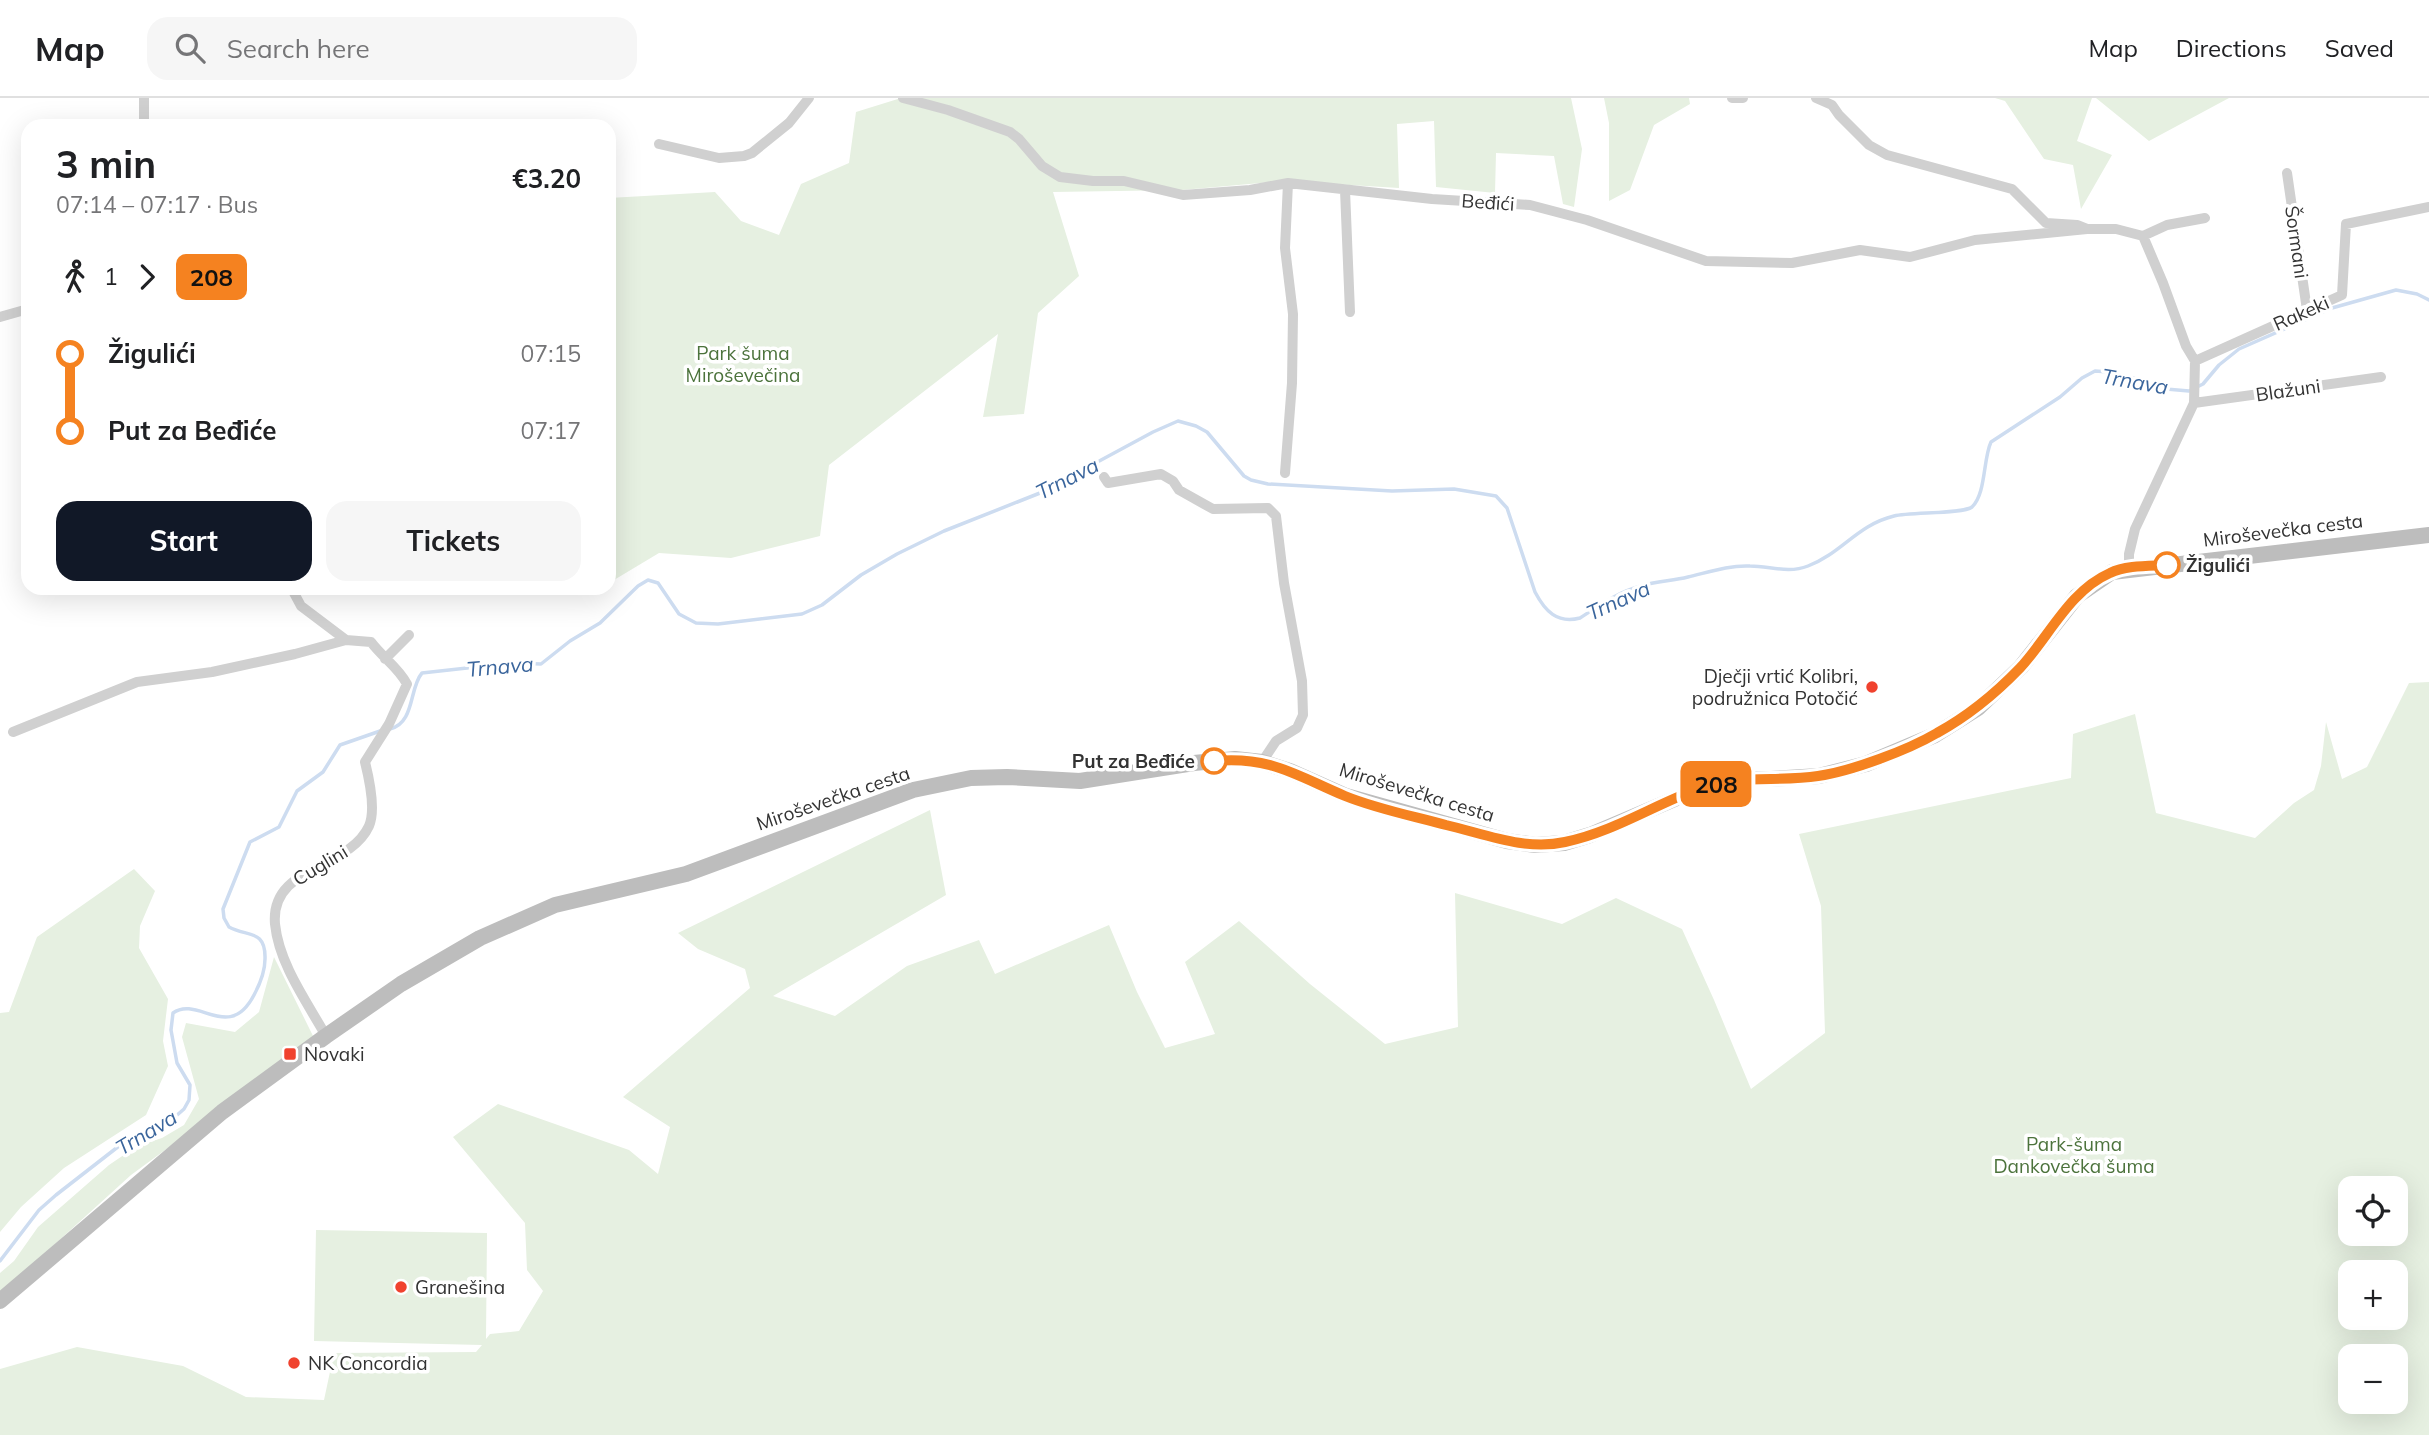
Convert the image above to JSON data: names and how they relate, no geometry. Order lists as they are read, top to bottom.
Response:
{
  "streets": {
    "main road": ["Miroševečka cesta"],
    "street": [
      "Beđići",
      "Šormani",
      "Rakeki",
      "Blažuni",
      "Cuglini"
    ]
  },
  "crossings": [
    ["Šormani", "Rakeki"],
    ["Miroševečka cesta", "Cuglini"]
  ],
  "water": ["Trnava"],
  "parks": ["Park šuma Miroševečina", "Park-šuma Dankovečka šuma"],
  "places": {
    "other": [
      "Žigulići",
      "Dječji vrtić Kolibri, podružnica Potočić",
      "Put za Beđiće",
      "Granešina",
      "NK Concordia"
    ],
    "transit": ["Novaki"]
  },
  "lines": ["bus line 208"],
  "page": {
    "header": "Map",
    "search": "Search here",
    "nav": ["Map", "Directions", "Saved"],
    "on_map": "208",
    "heading": ["3 min", "07:14 – 07:17 · Bus", "€3.20"],
    "legs": ["1", "208"],
    "list": [
      {
        "name": "Žigulići",
        "value": "07:15"
      },
      {
        "name": "Put za Beđiće",
        "value": "07:17"
      }
    ],
    "buttons": ["Start", "Tickets"],
    "map_buttons": ["+", "−"]
  }
}
